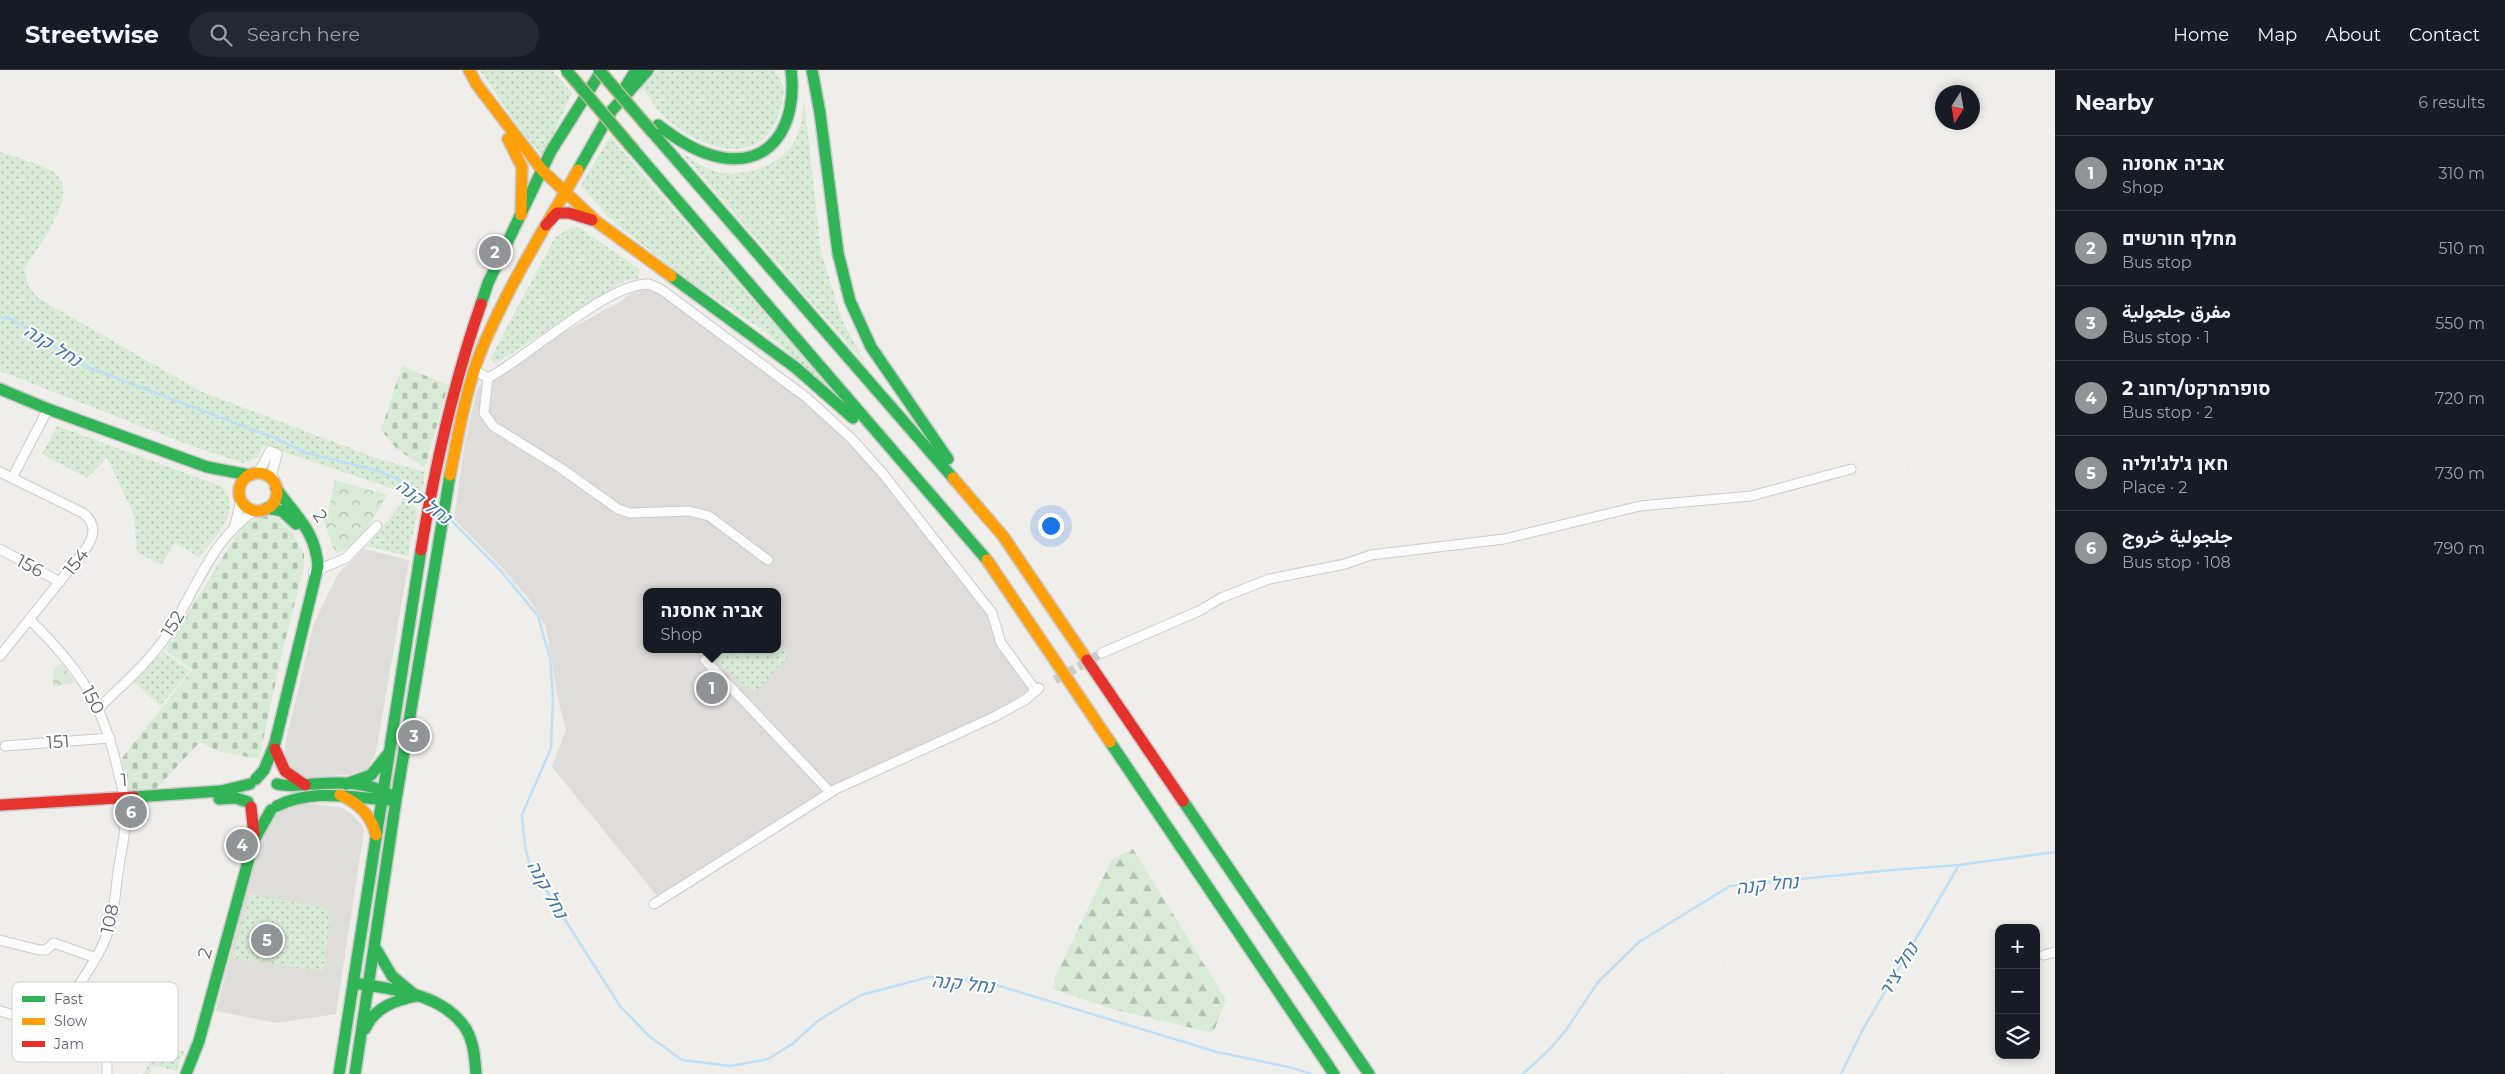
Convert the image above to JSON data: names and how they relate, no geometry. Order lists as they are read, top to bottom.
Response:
{
  "streets": {
    "main road": ["2", "1"],
    "street": [
      "154",
      "156",
      "152",
      "150",
      "151",
      "108"
    ]
  },
  "crossings": [
    ["2", "152"],
    ["2", "1"],
    ["154", "156"],
    ["154", "150"],
    ["152", "150"],
    ["150", "151"],
    ["150", "1"],
    ["150", "108"],
    ["1", "108"]
  ],
  "water": ["נחל קנה", "נחל ציר"],
  "legend": ["Fast", "Slow", "Jam"],
  "north": "bottom",
  "page": {
    "header": "Streetwise",
    "search": "Search here",
    "nav": [
      "Home",
      "Map",
      "About",
      "Contact"
    ],
    "heading": ["Nearby", "6 results"],
    "list": [
      {
        "mark": "1",
        "name": "אביה אחסנה",
        "note": "Shop",
        "value": "310 m"
      },
      {
        "mark": "2",
        "name": "מחלף חורשים",
        "note": "Bus stop",
        "value": "510 m"
      },
      {
        "mark": "3",
        "name": "مفرق جلجولية",
        "note": "Bus stop · 1",
        "value": "550 m"
      },
      {
        "mark": "4",
        "name": "סופרמרקט/רחוב 2",
        "note": "Bus stop · 2",
        "value": "720 m"
      },
      {
        "mark": "5",
        "name": "חאן ג'לג'וליה",
        "note": "Place · 2",
        "value": "730 m"
      },
      {
        "mark": "6",
        "name": "جلجولية خروج",
        "note": "Bus stop · 108",
        "value": "790 m"
      }
    ],
    "pins": [
      "2",
      "1",
      "3",
      "6",
      "4",
      "5"
    ],
    "popup": ["אביה אחסנה", "Shop"],
    "map_buttons": ["+", "−"]
  }
}
